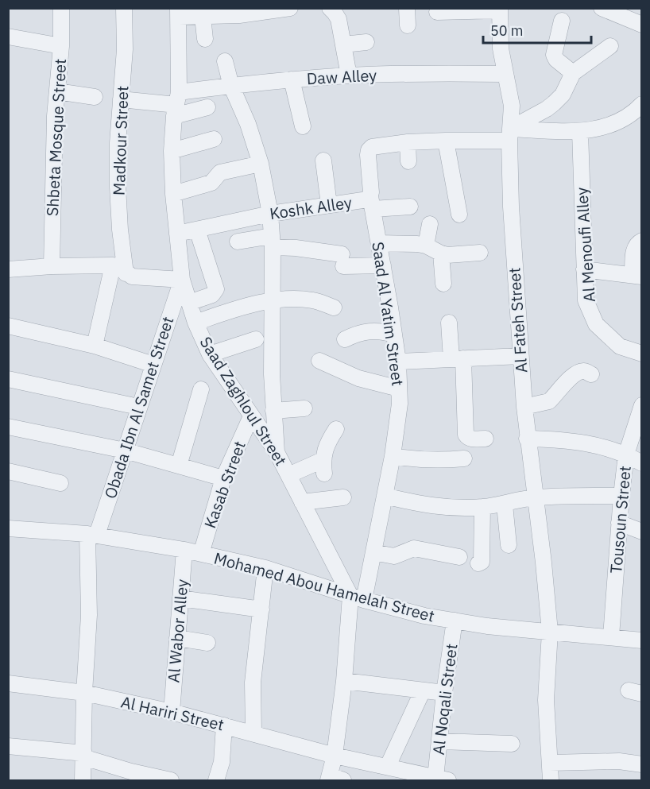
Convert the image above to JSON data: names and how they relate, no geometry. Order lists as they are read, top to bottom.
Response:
{
  "streets": {
    "street": [
      "Daw Alley",
      "Shbeta Mosque Street",
      "Madkour Street",
      "Koshk Alley",
      "Al Menoufi Alley",
      "Saad Al Yatim Street",
      "Al Fateh Street",
      "Saad Zaghloul Street",
      "Obada Ibn Al Samet Street",
      "Kasab Street",
      "Tousoun Street",
      "Mohamed Abou Hamelah Street",
      "Al Wabor Alley",
      "Al Noqali Street",
      "Al Hariri Street"
    ]
  },
  "crossings": [
    ["Daw Alley", "Al Fateh Street"],
    ["Daw Alley", "Saad Zaghloul Street"],
    ["Koshk Alley", "Al Menoufi Alley"],
    ["Koshk Alley", "Saad Al Yatim Street"],
    ["Koshk Alley", "Al Fateh Street"],
    ["Koshk Alley", "Saad Zaghloul Street"],
    ["Saad Al Yatim Street", "Saad Zaghloul Street"],
    ["Saad Al Yatim Street", "Mohamed Abou Hamelah Street"],
    ["Al Fateh Street", "Mohamed Abou Hamelah Street"],
    ["Saad Zaghloul Street", "Obada Ibn Al Samet Street"],
    ["Saad Zaghloul Street", "Kasab Street"],
    ["Saad Zaghloul Street", "Mohamed Abou Hamelah Street"],
    ["Obada Ibn Al Samet Street", "Mohamed Abou Hamelah Street"],
    ["Obada Ibn Al Samet Street", "Al Hariri Street"],
    ["Kasab Street", "Mohamed Abou Hamelah Street"],
    ["Tousoun Street", "Mohamed Abou Hamelah Street"],
    ["Mohamed Abou Hamelah Street", "Al Wabor Alley"],
    ["Mohamed Abou Hamelah Street", "Al Noqali Street"],
    ["Al Wabor Alley", "Al Hariri Street"],
    ["Al Noqali Street", "Al Hariri Street"]
  ],
  "scale_bar": "50 m"
}
